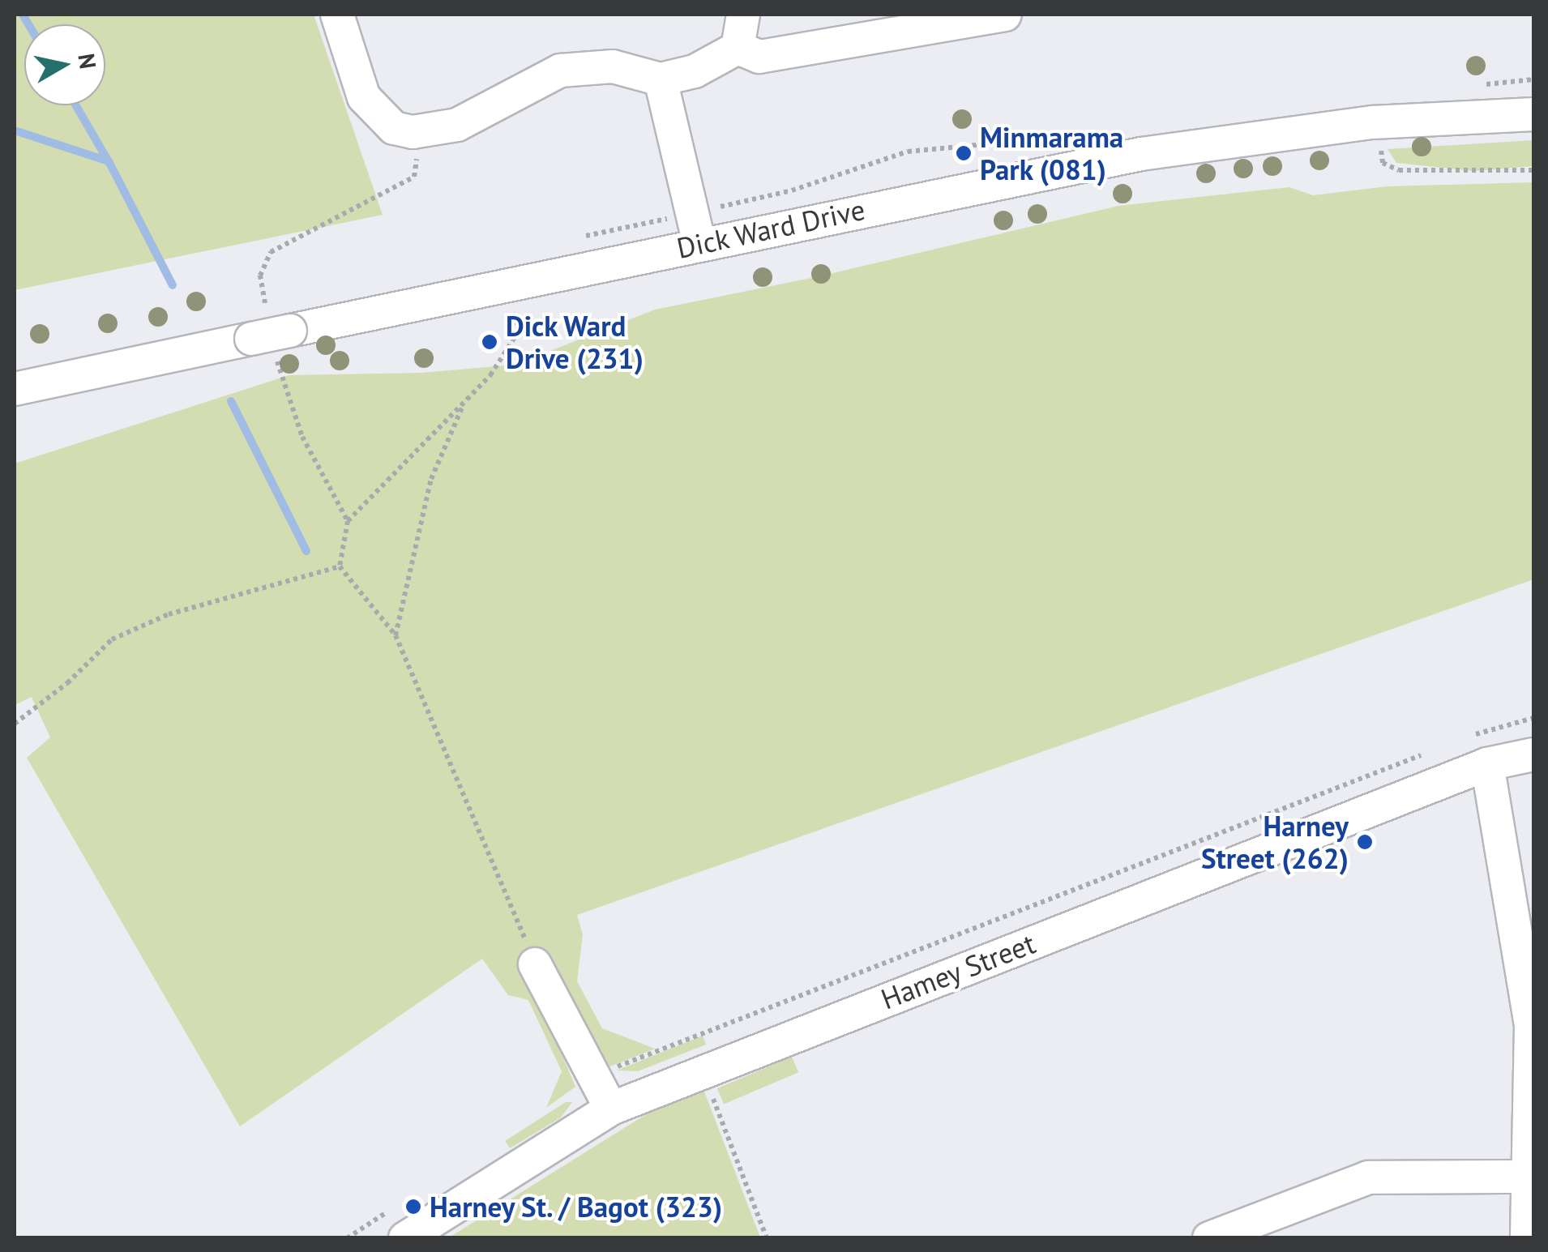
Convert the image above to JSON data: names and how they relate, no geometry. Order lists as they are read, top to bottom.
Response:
{
  "streets": {
    "street": ["Dick Ward Drive", "Hamey Street"]
  },
  "places": [
    "Minmarama Park (081)",
    "Dick Ward Drive (231)",
    "Harney Street (262)",
    "Harney St. / Bagot (323)"
  ],
  "north": "right"
}
